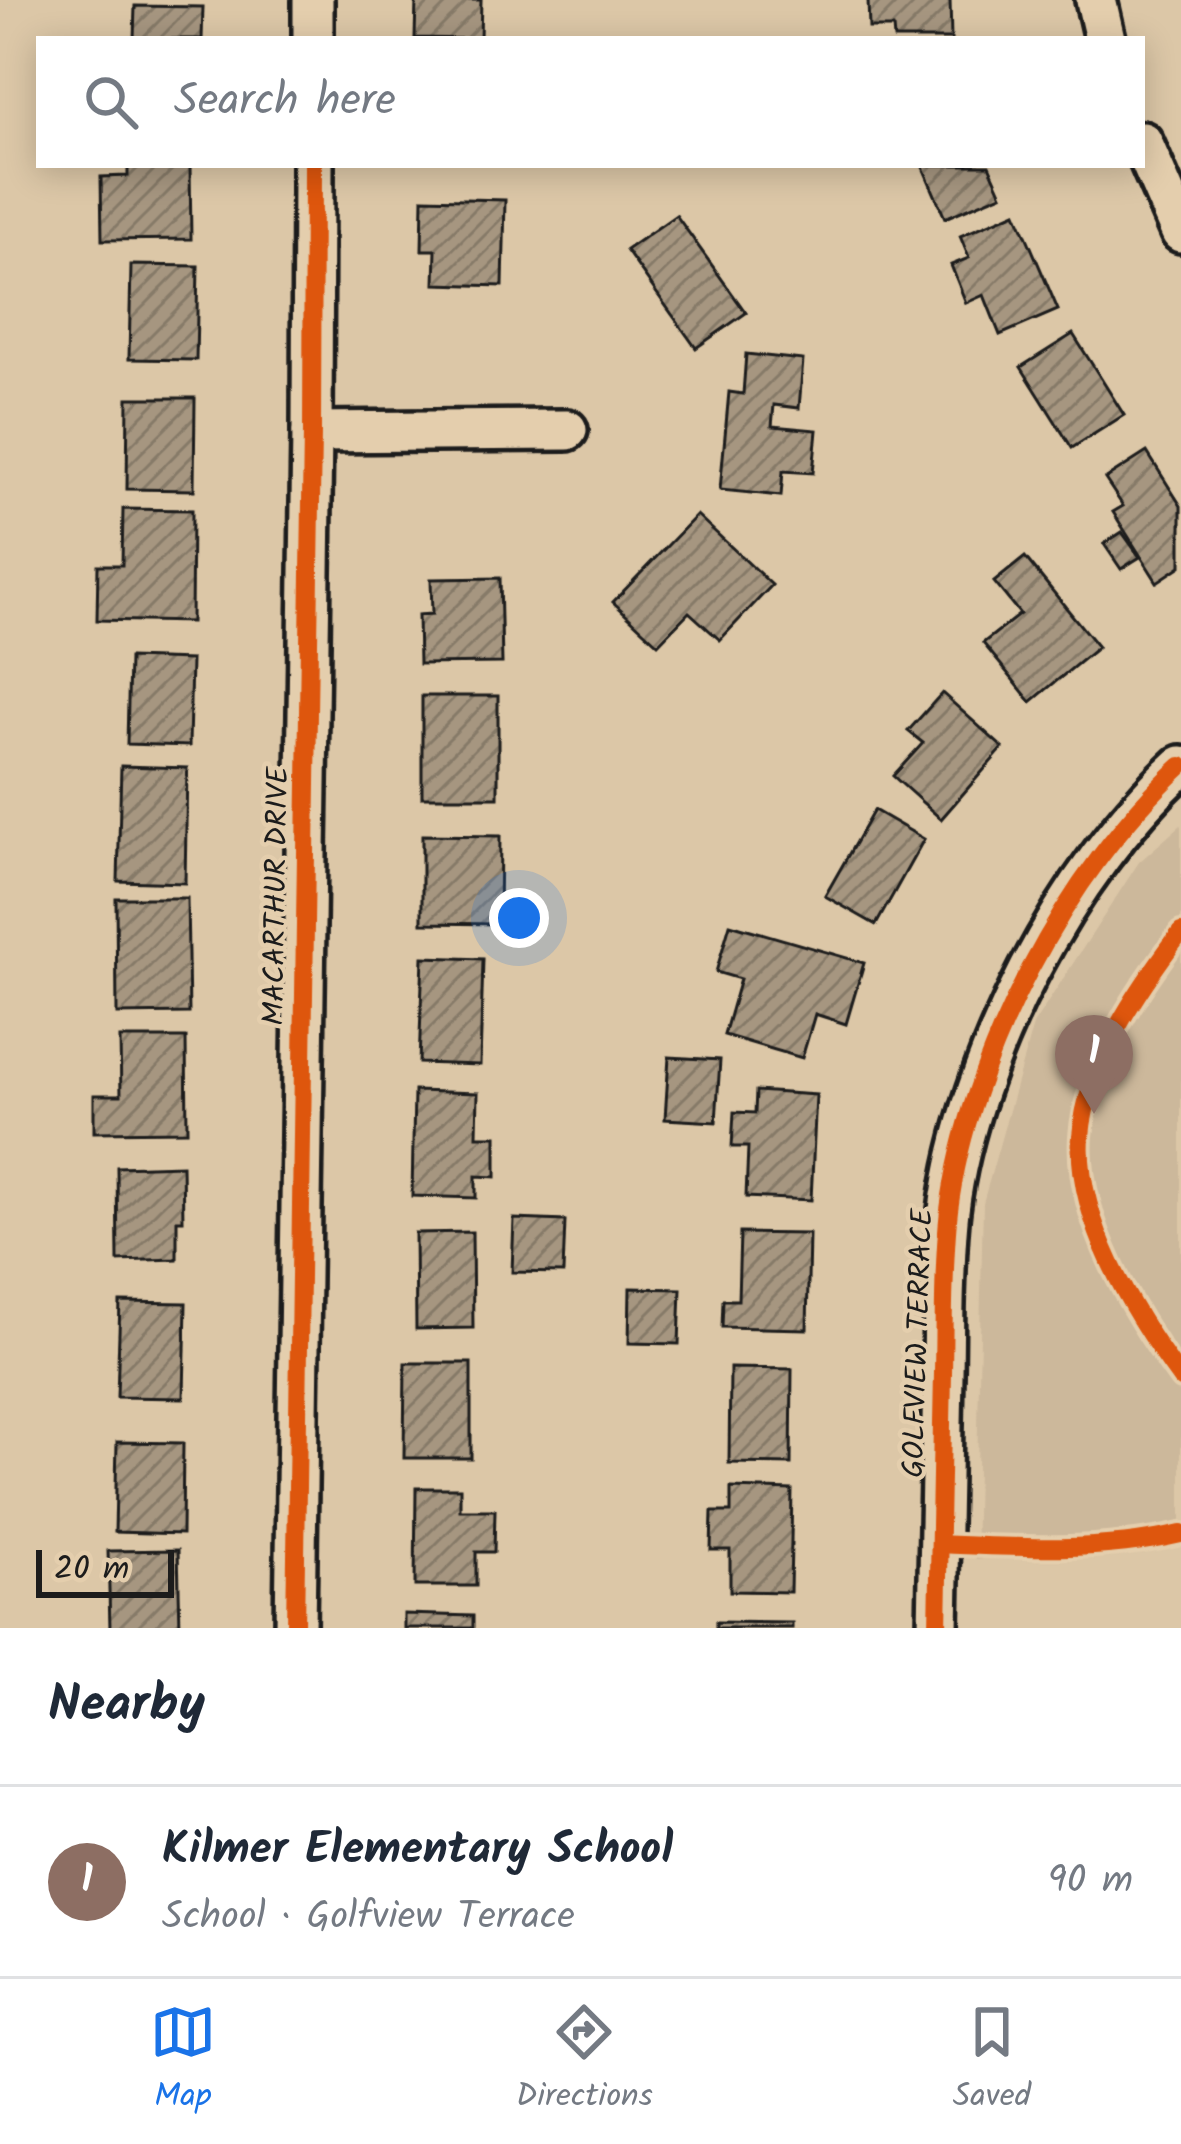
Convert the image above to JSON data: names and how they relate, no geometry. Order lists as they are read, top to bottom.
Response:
{
  "streets": {
    "street": ["MACARTHUR DRIVE", "GOLFVIEW TERRACE"]
  },
  "scale_bar": "20 m",
  "page": {
    "search": "Search here",
    "pins": "1",
    "scale": "20 m",
    "heading": "Nearby",
    "list": [
      {
        "mark": "1",
        "name": "Kilmer Elementary School",
        "note": "School · Golfview Terrace",
        "value": "90 m"
      }
    ],
    "nav": ["Map", "Directions", "Saved"]
  }
}
